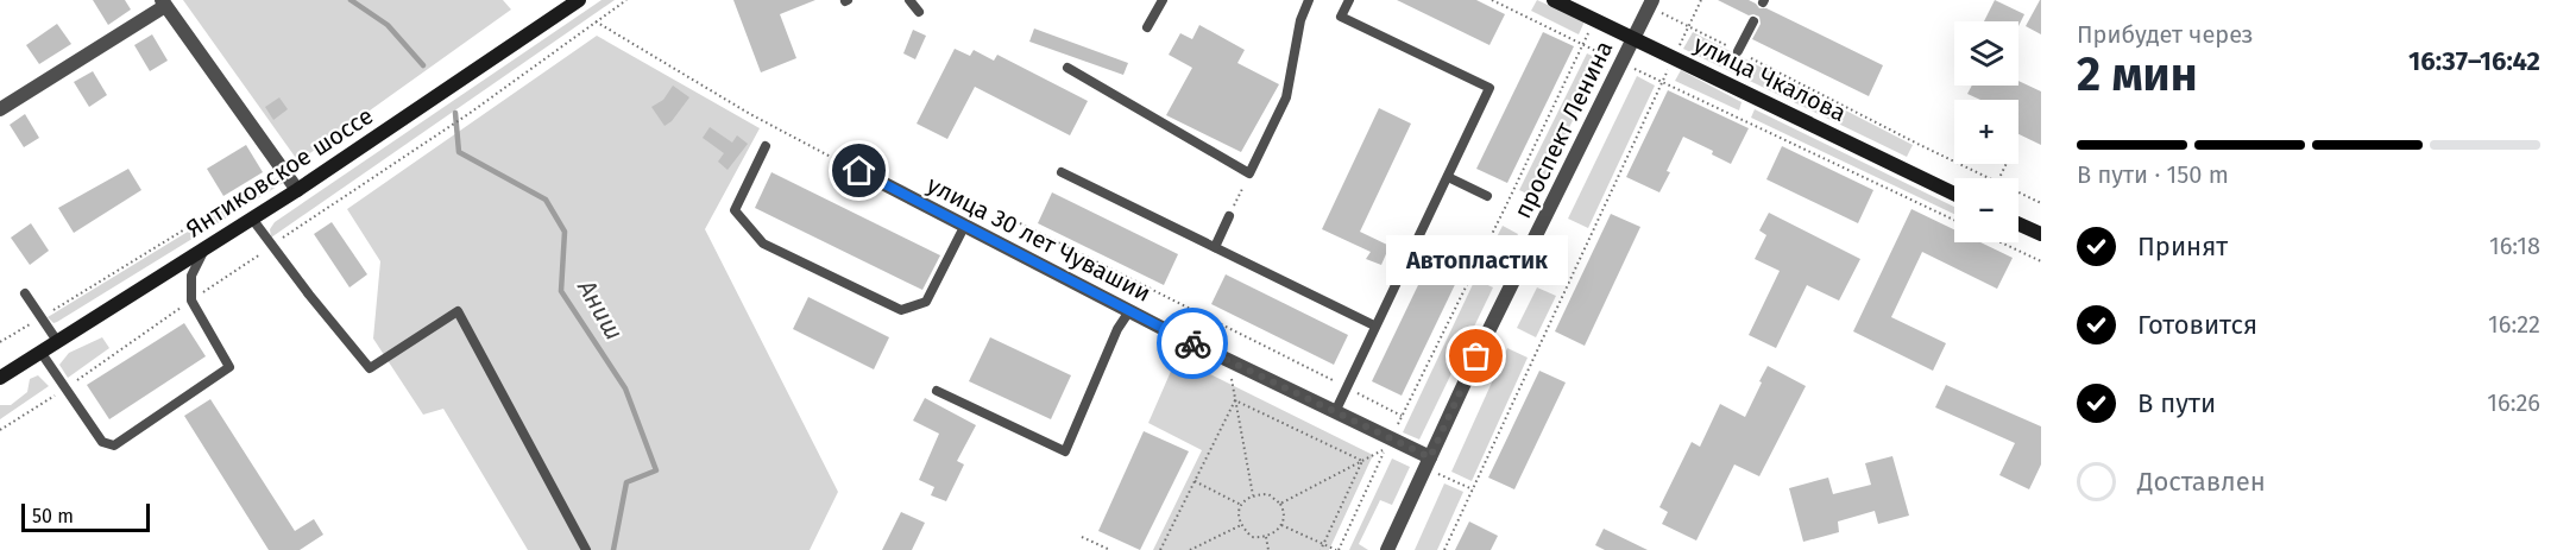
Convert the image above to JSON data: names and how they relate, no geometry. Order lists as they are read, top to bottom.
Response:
{
  "streets": {
    "main road": ["улица Чкалова", "Янтиковское шоссе"],
    "street": ["проспект Ленина", "улица 30 лет Чувашии"]
  },
  "crossings": [
    ["улица Чкалова", "проспект Ленина"],
    ["проспект Ленина", "улица 30 лет Чувашии"]
  ],
  "water": ["Аниш"],
  "places": ["Автопластик"],
  "scale_bar": "50 m",
  "page": {
    "heading": ["2 мин", "Прибудет через", "16:37–16:42"],
    "map_buttons": ["+", "−"],
    "bar": "В пути · 150 m",
    "list": [
      ["Принят", "16:18"],
      ["Готовится", "16:22"],
      ["В пути", "16:26"],
      "Доставлен"
    ],
    "bubble": "Автопластик",
    "scale": "50 m"
  }
}
